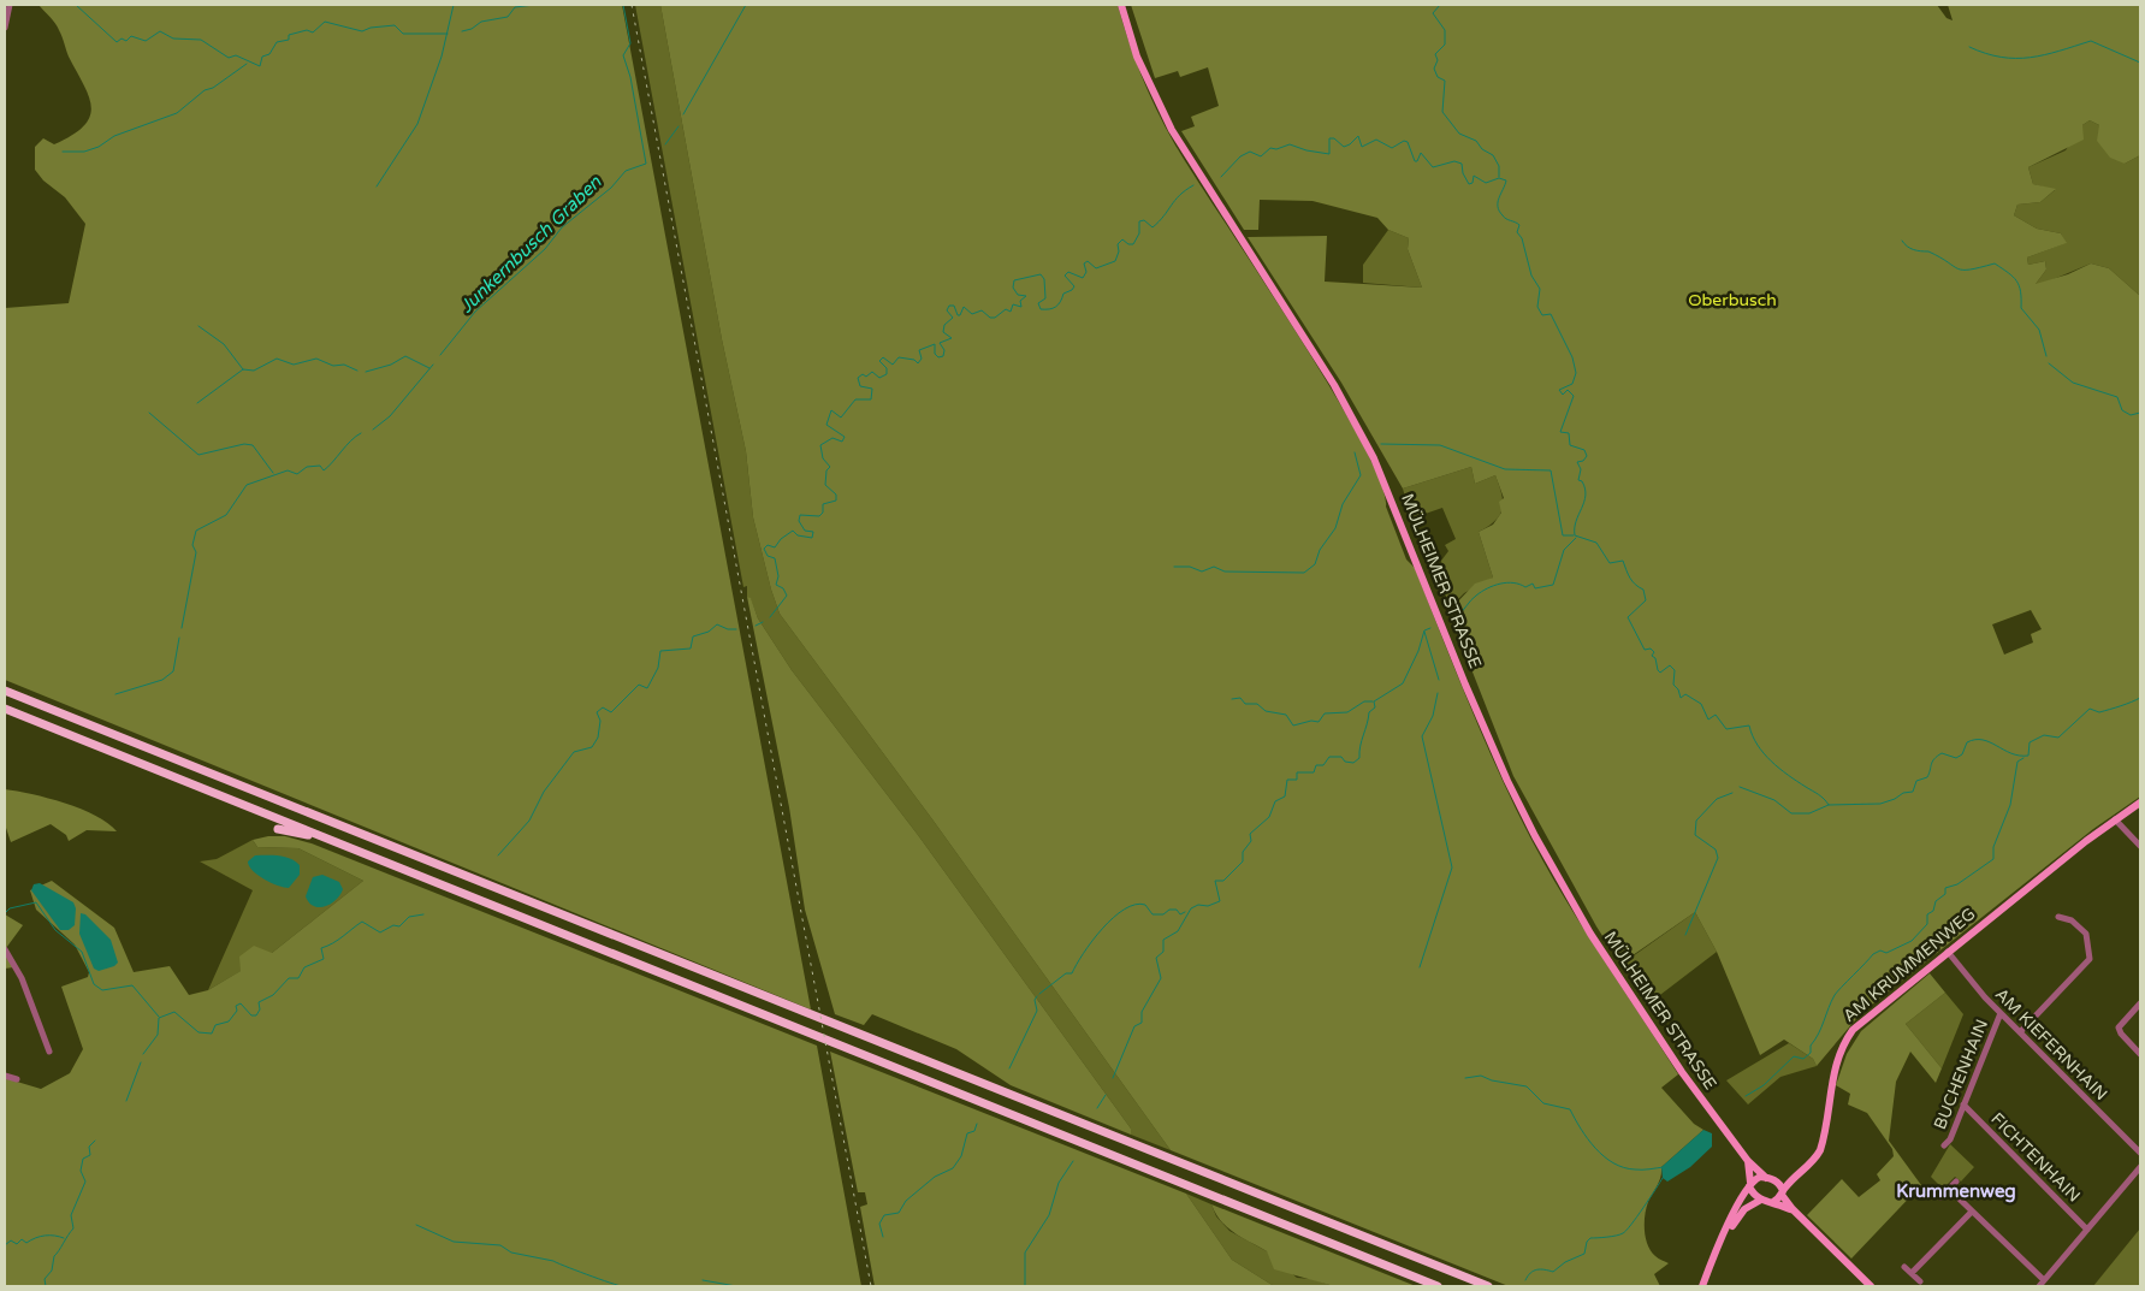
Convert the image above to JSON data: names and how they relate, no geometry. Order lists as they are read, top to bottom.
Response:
{
  "streets": {
    "main road": ["MÜLHEIMER STRASSE", "AM KRUMMENWEG"],
    "street": ["AM KIEFERNHAIN", "BUCHENHAIN", "FICHTENHAIN"]
  },
  "crossings": [
    ["MÜLHEIMER STRASSE", "AM KRUMMENWEG"],
    ["AM KRUMMENWEG", "AM KIEFERNHAIN"],
    ["AM KIEFERNHAIN", "BUCHENHAIN"],
    ["BUCHENHAIN", "FICHTENHAIN"]
  ],
  "districts": ["Krummenweg"],
  "water": ["Junkernbusch Graben"],
  "parks": ["Oberbusch"]
}
